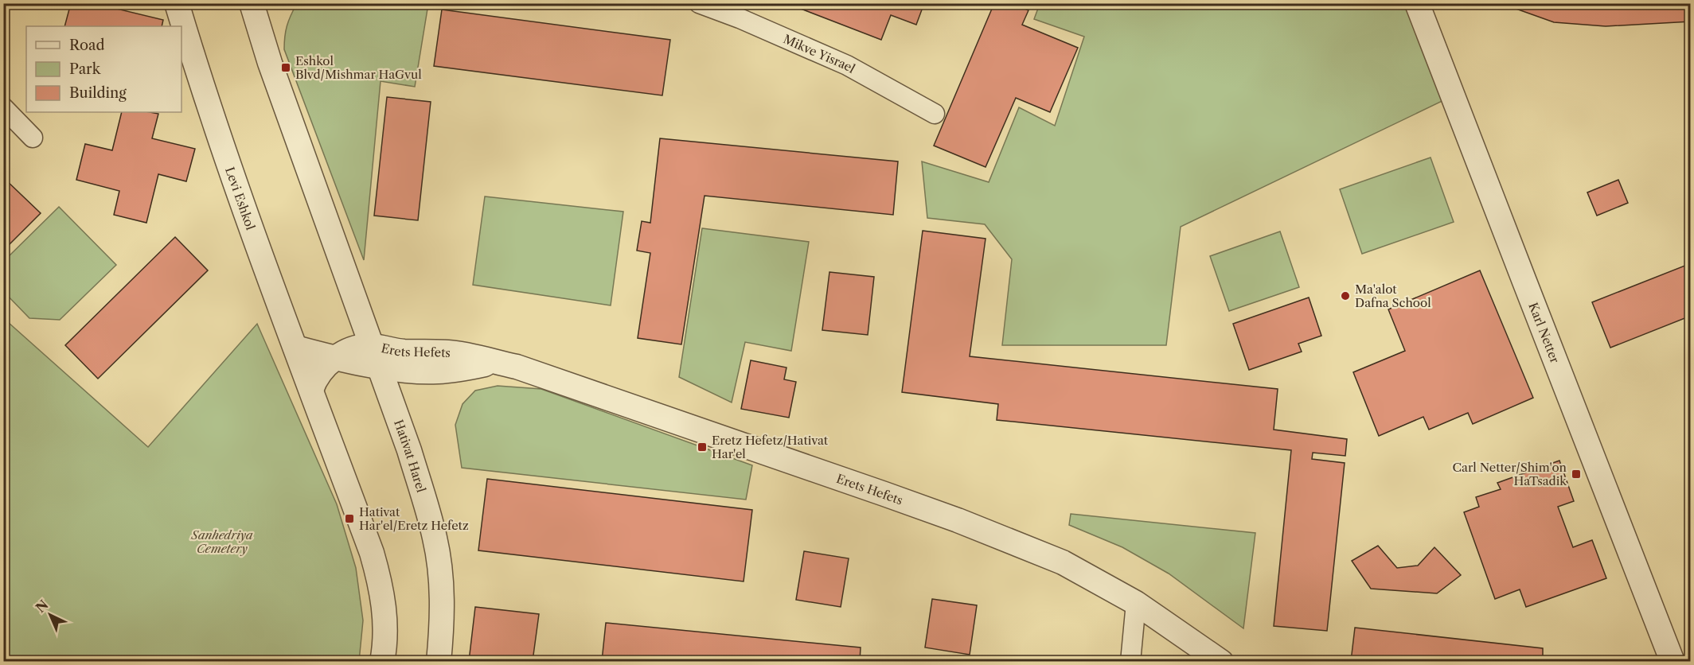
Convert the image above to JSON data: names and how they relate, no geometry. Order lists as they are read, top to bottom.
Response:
{
  "streets": {
    "street": [
      "Mikve Yisrael",
      "Levi Eshkol",
      "Karl Netter",
      "Erets Hefets",
      "Hativat Harel"
    ]
  },
  "crossings": [
    ["Levi Eshkol", "Erets Hefets"],
    ["Erets Hefets", "Hativat Harel"]
  ],
  "parks": ["Sanhedriya Cemetery"],
  "places": {
    "transit": [
      "Eshkol Blvd/Mishmar HaGvul",
      "Eretz Hefetz/Hativat Har'el",
      "Carl Netter/Shim'on HaTsadik",
      "Hativat Har'el/Eretz Hefetz"
    ],
    "other": ["Ma'alot Dafna School"]
  },
  "legend": ["Road", "Park", "Building"],
  "north": "top left"
}
